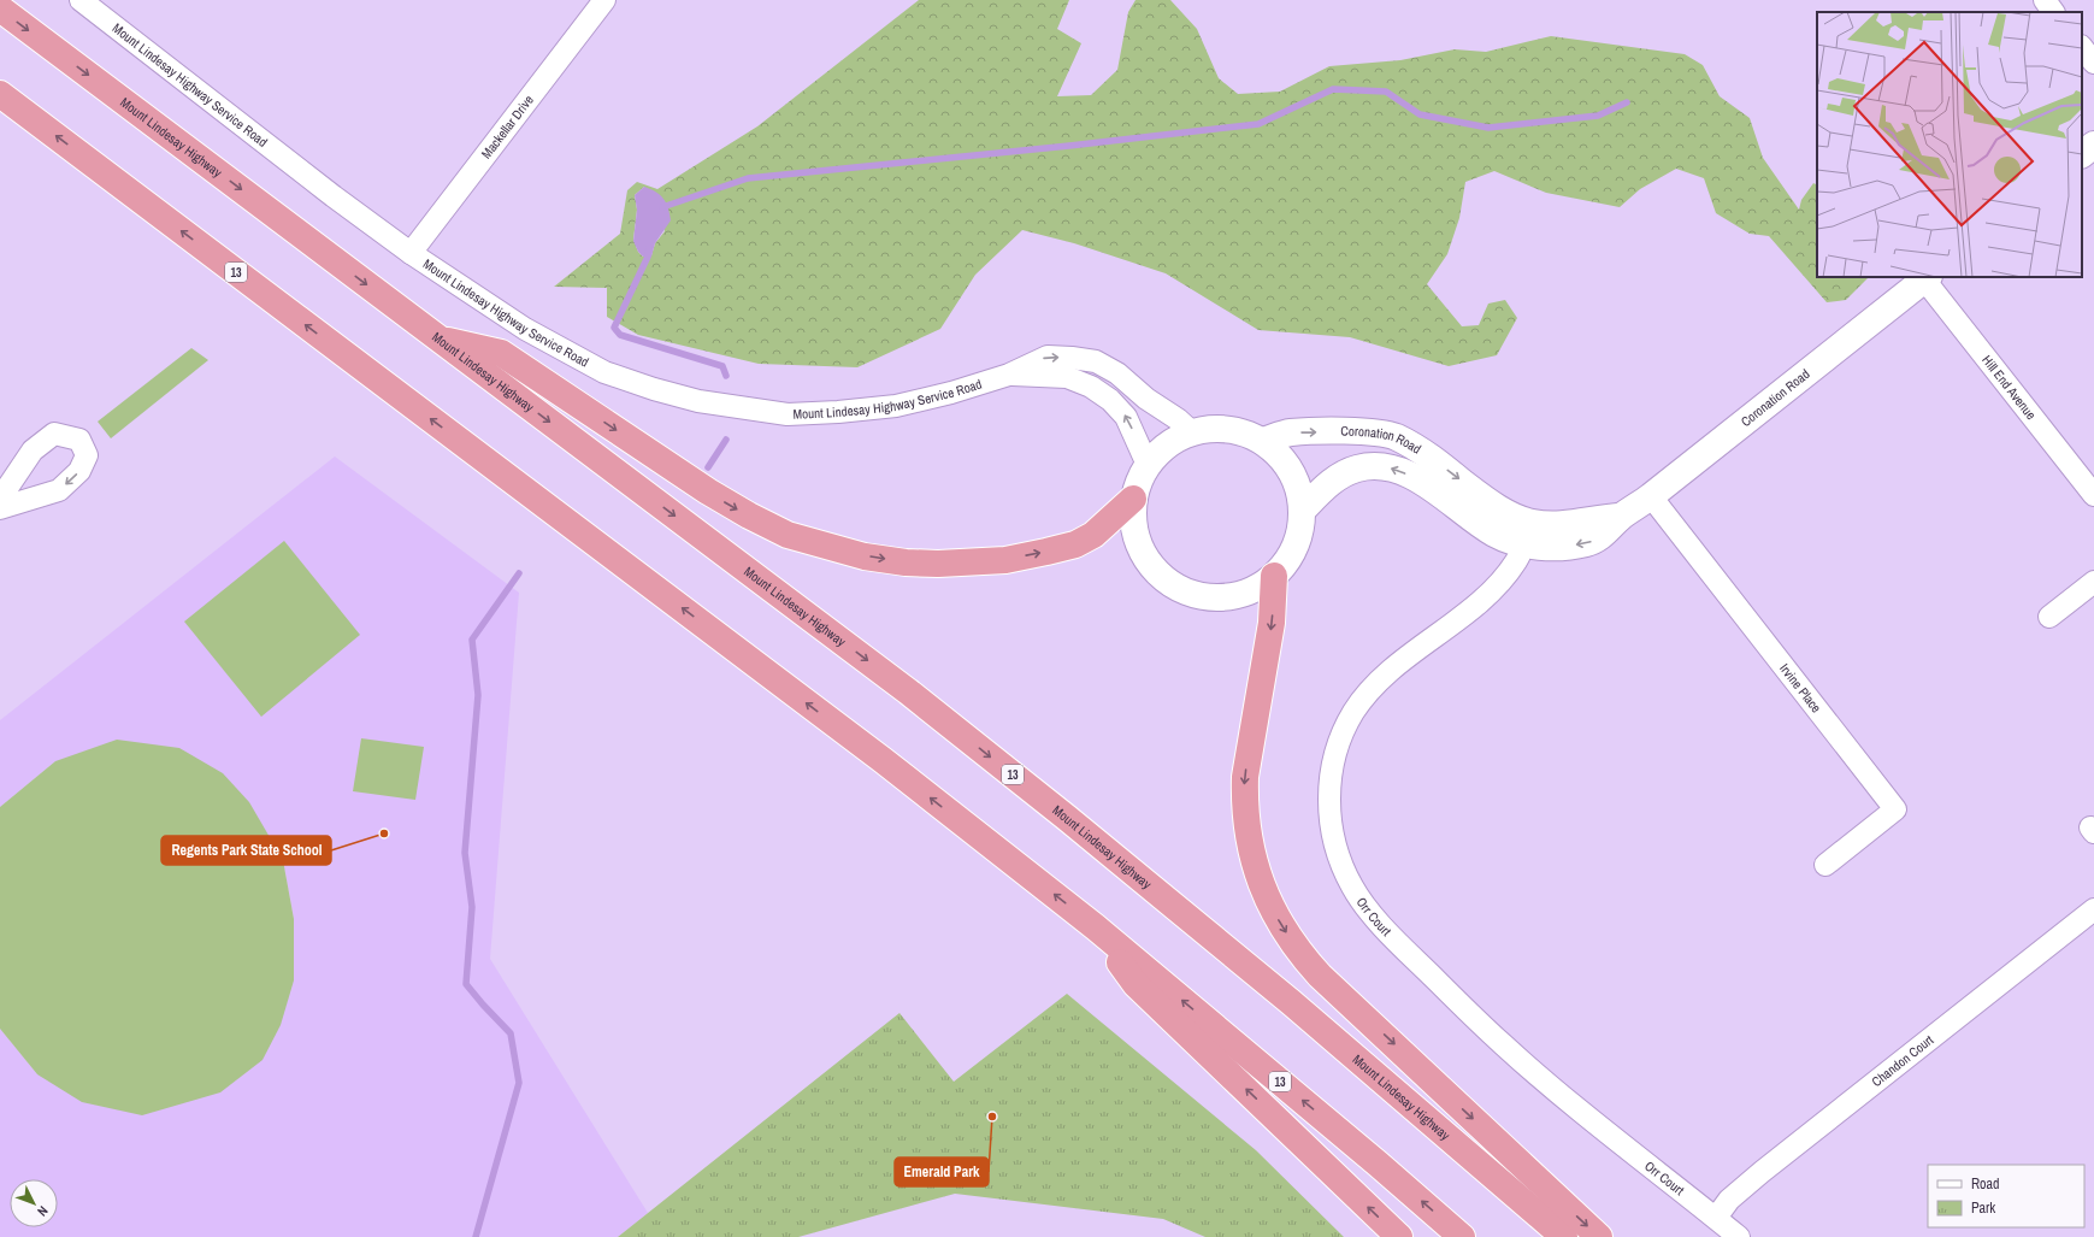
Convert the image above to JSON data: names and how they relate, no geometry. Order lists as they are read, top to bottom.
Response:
{
  "streets": {
    "highway": ["Mount Lindesay Highway", "13"],
    "street": [
      "Mount Lindesay Highway Service Road",
      "Mackellar Drive",
      "Hill End Avenue",
      "Coronation Road",
      "Irvine Place",
      "Orr Court",
      "Chandon Court"
    ]
  },
  "crossings": [
    ["Mount Lindesay Highway Service Road", "Mackellar Drive"],
    ["Mount Lindesay Highway Service Road", "Coronation Road"],
    ["Hill End Avenue", "Coronation Road"],
    ["Coronation Road", "Irvine Place"],
    ["Coronation Road", "Orr Court"],
    ["Orr Court", "Chandon Court"]
  ],
  "places": ["Regents Park State School", "Emerald Park"],
  "legend": ["Road", "Park"],
  "north": "bottom right"
}
